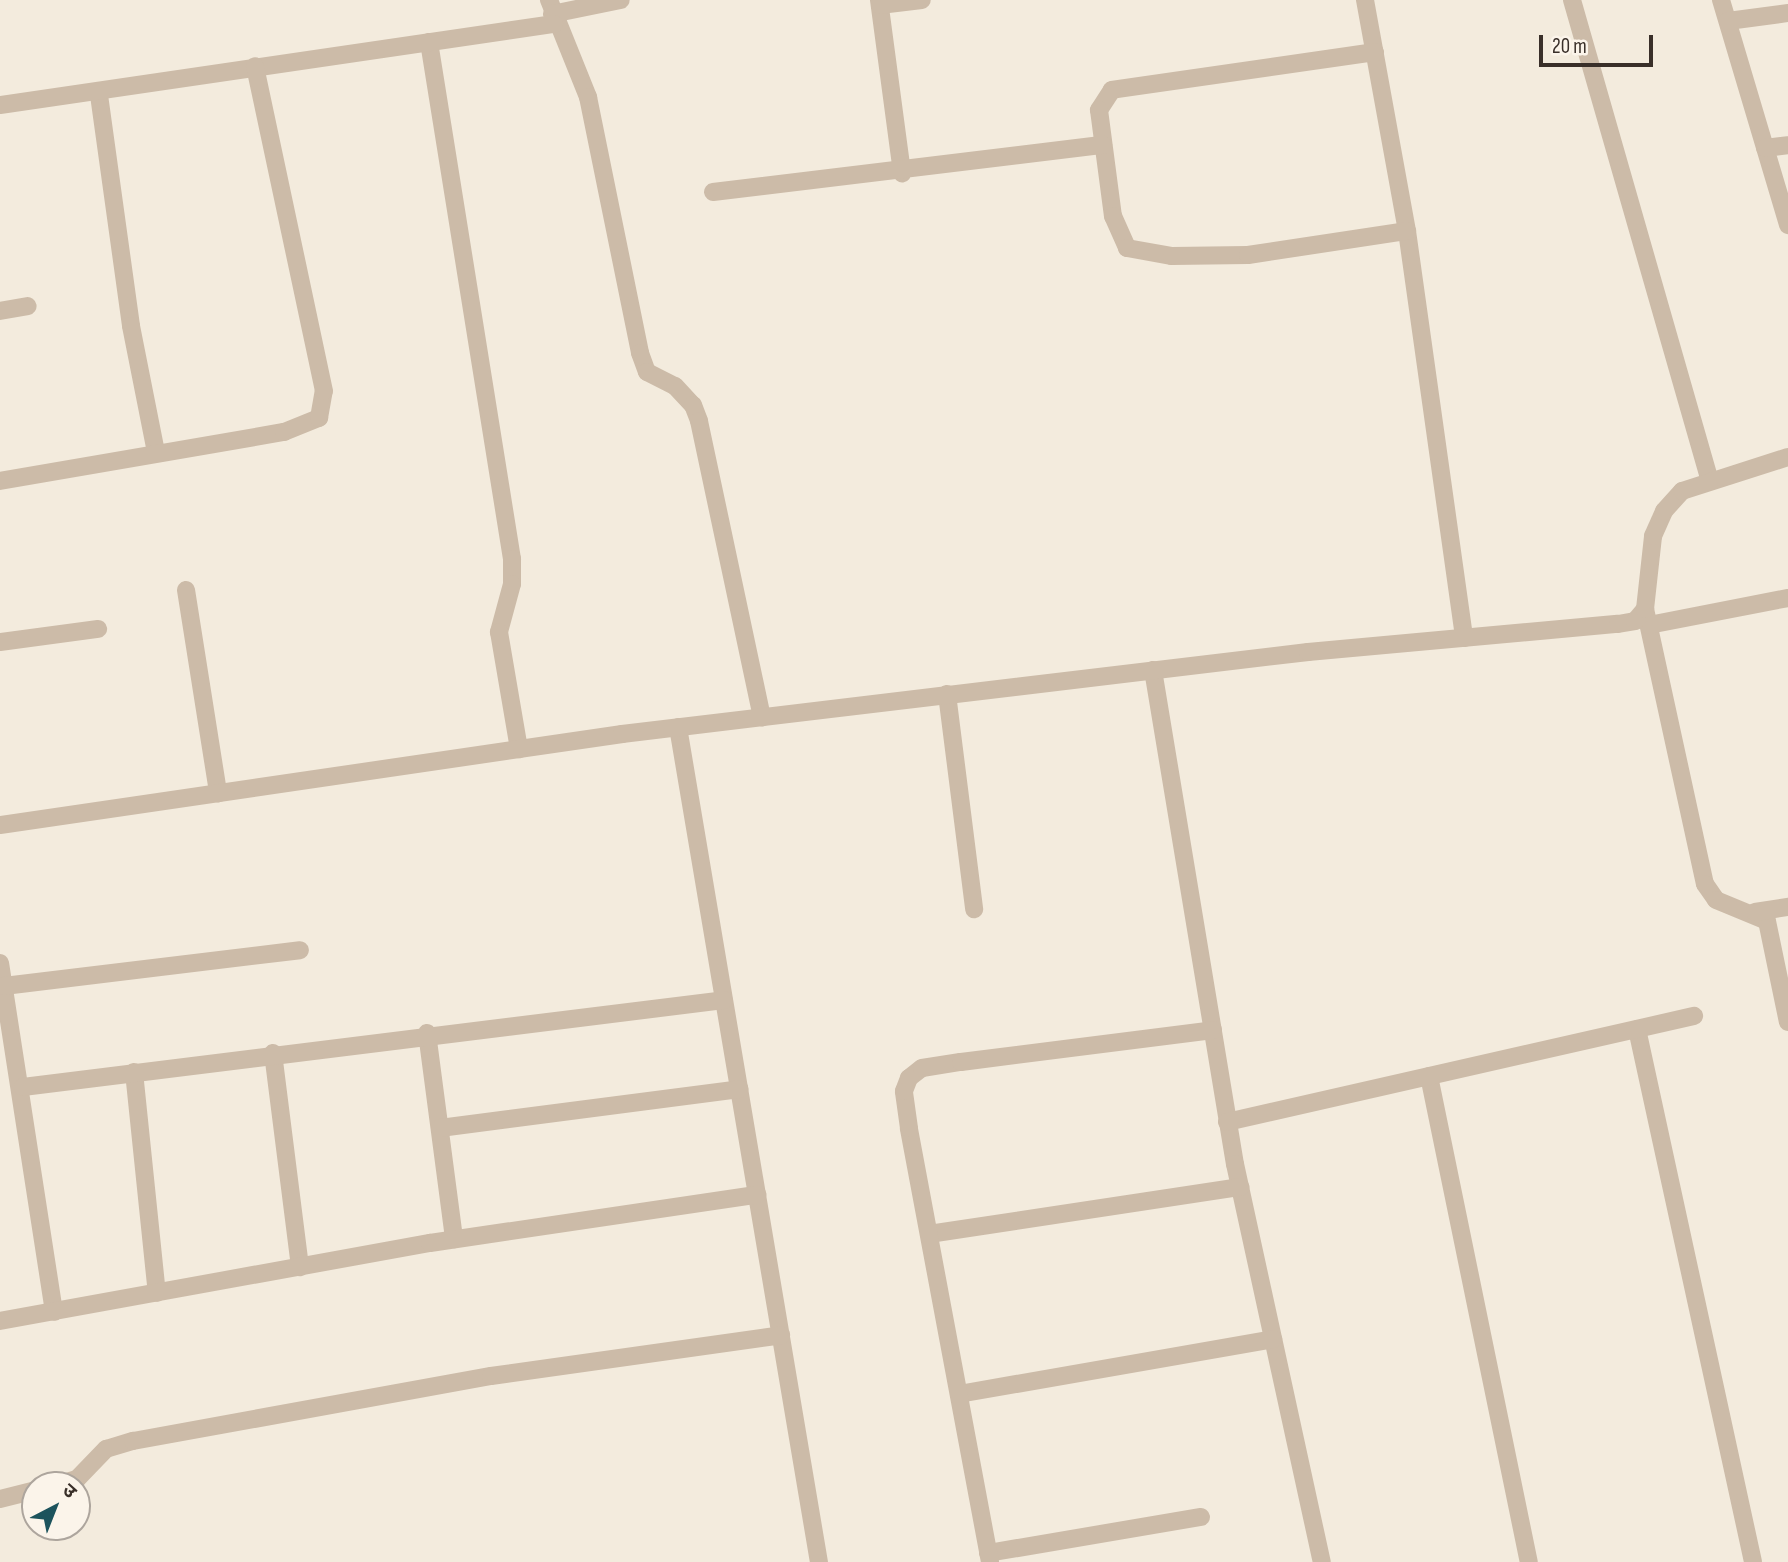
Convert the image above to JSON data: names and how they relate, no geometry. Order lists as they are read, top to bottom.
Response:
{
  "scale_bar": "20 m",
  "north": "top right"
}
